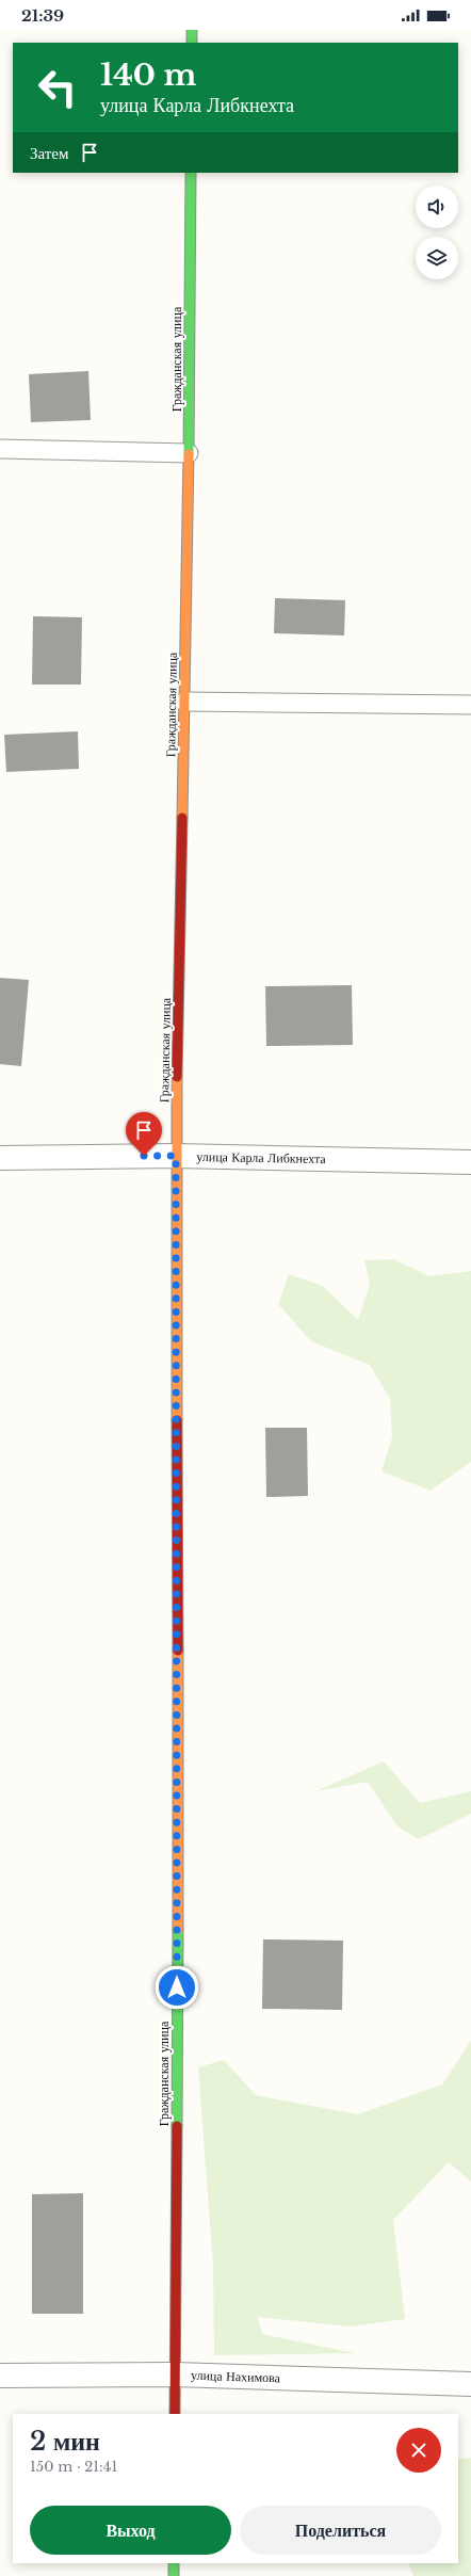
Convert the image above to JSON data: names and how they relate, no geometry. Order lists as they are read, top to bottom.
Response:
{
  "streets": {
    "street": ["Гражданская улица", "улица Карла Либкнехта", "улица Нахимова"]
  },
  "crossings": [
    ["Гражданская улица", "улица Карла Либкнехта"],
    ["Гражданская улица", "улица Нахимова"]
  ],
  "page": {
    "status": "21:39",
    "turn": ["140 m", "улица Карла Либкнехта"],
    "then": "Затем",
    "heading": ["2 мин", "150 m · 21:41"],
    "buttons": ["Выход", "Поделиться"]
  }
}
